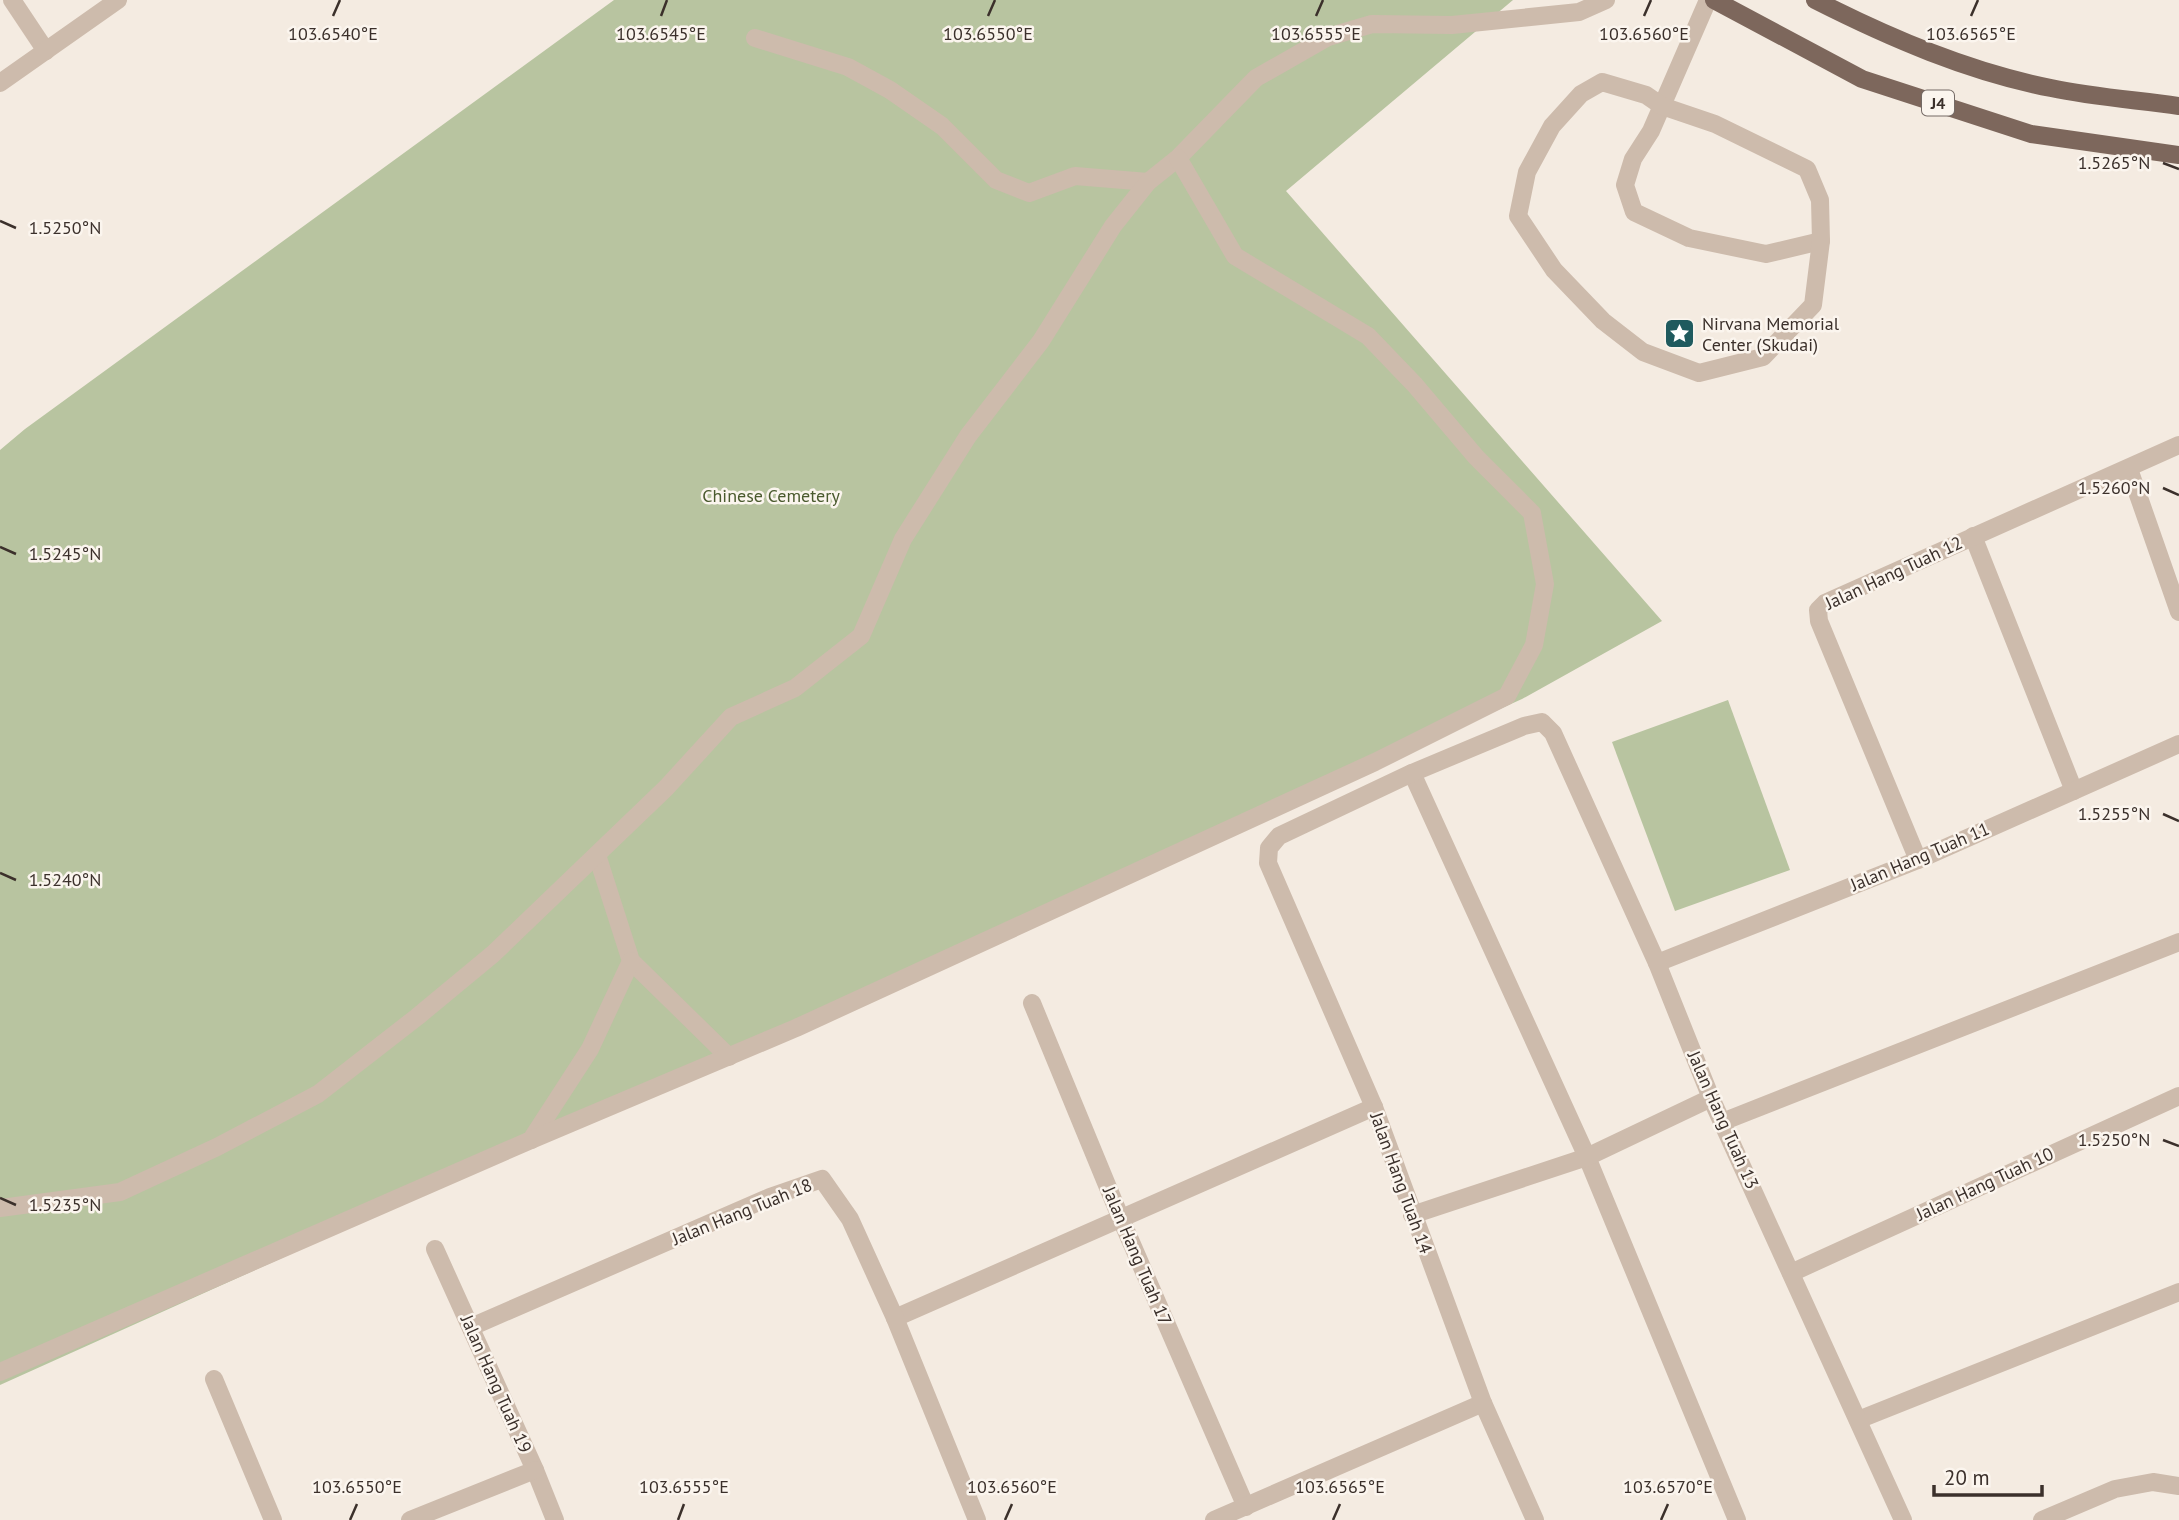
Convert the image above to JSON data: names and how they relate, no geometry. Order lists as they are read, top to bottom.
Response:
{
  "streets": {
    "main road": ["J4"],
    "street": [
      "Jalan Hang Tuah 12",
      "Jalan Hang Tuah 11",
      "Jalan Hang Tuah 13",
      "Jalan Hang Tuah 14",
      "Jalan Hang Tuah 10",
      "Jalan Hang Tuah 18",
      "Jalan Hang Tuah 17",
      "Jalan Hang Tuah 19"
    ]
  },
  "crossings": [
    ["Jalan Hang Tuah 12", "Jalan Hang Tuah 11"],
    ["Jalan Hang Tuah 11", "Jalan Hang Tuah 13"],
    ["Jalan Hang Tuah 13", "Jalan Hang Tuah 14"],
    ["Jalan Hang Tuah 13", "Jalan Hang Tuah 10"],
    ["Jalan Hang Tuah 18", "Jalan Hang Tuah 19"]
  ],
  "parks": ["Chinese Cemetery"],
  "places": {
    "place": ["Nirvana Memorial Center (Skudai)"]
  },
  "scale_bar": "20 m",
  "coordinates": [
    "103.6540°E",
    "103.6545°E",
    "103.6550°E",
    "103.6555°E",
    "103.6560°E",
    "103.6565°E",
    "1.5265°N",
    "1.5250°N",
    "1.5260°N",
    "1.5245°N",
    "1.5255°N",
    "1.5240°N",
    "1.5235°N",
    "103.6570°E"
  ]
}
